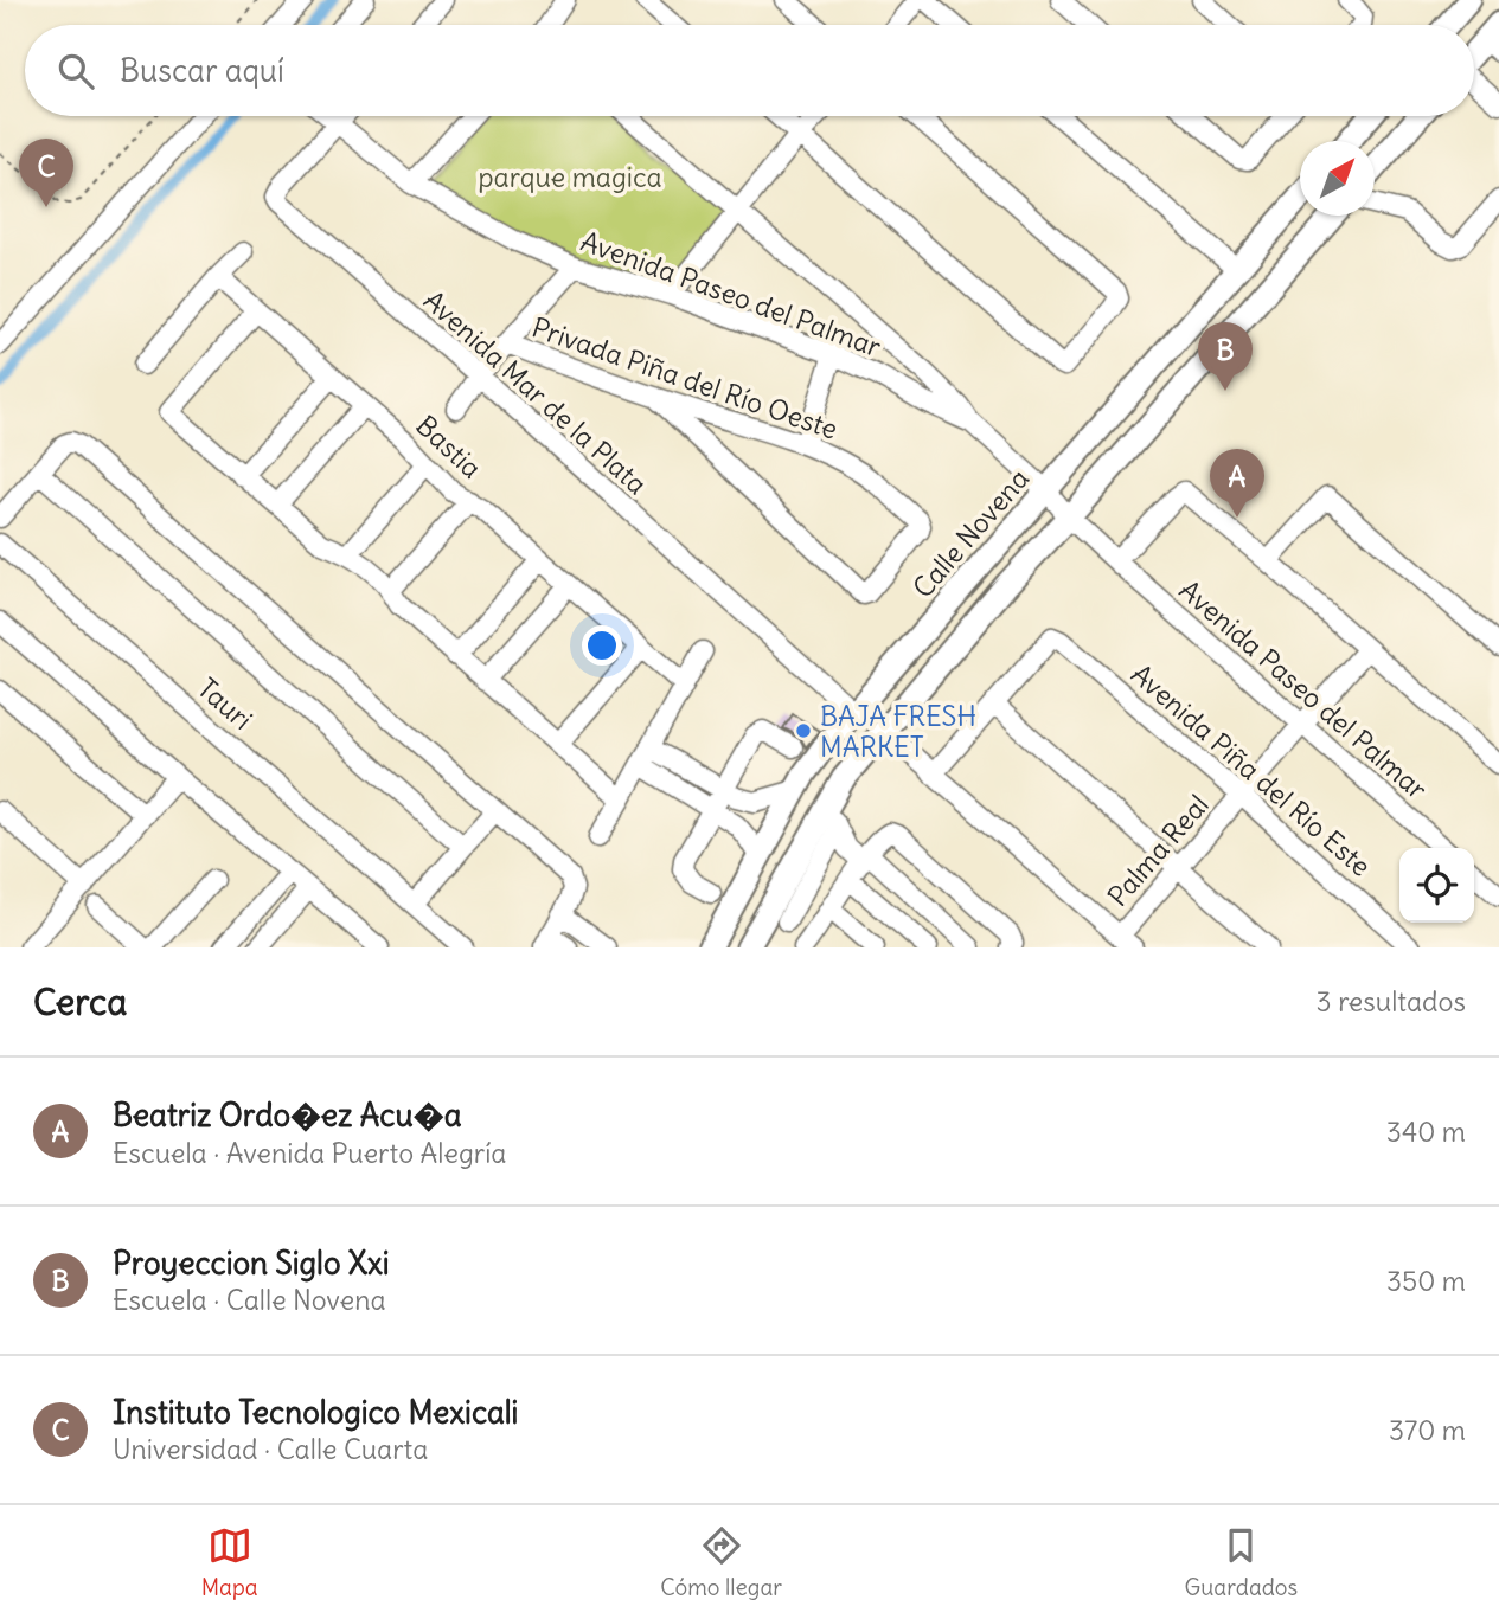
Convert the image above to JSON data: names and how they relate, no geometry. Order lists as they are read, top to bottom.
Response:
{
  "streets": {
    "main road": ["Calle Novena"],
    "street": [
      "Avenida Paseo del Palmar",
      "Privada Piña del Río Oeste",
      "Avenida Mar de la Plata",
      "Bastia",
      "Tauri",
      "Avenida Piña del Río Este",
      "Palma Real"
    ]
  },
  "crossings": [
    ["Avenida Paseo del Palmar", "Avenida Mar de la Plata"],
    ["Avenida Paseo del Palmar", "Calle Novena"],
    ["Avenida Paseo del Palmar", "Palma Real"],
    ["Avenida Mar de la Plata", "Calle Novena"],
    ["Avenida Piña del Río Este", "Palma Real"]
  ],
  "parks": ["parque magica"],
  "places": ["BAJA FRESH MARKET"],
  "north": "top right",
  "page": {
    "search": "Buscar aquí",
    "pins": ["C", "B", "A"],
    "heading": ["Cerca", "3 resultados"],
    "list": [
      {
        "mark": "A",
        "name": "Beatriz Ordo�ez Acu�a",
        "note": "Escuela · Avenida Puerto Alegría",
        "value": "340 m"
      },
      {
        "mark": "B",
        "name": "Proyeccion Siglo Xxi",
        "note": "Escuela · Calle Novena",
        "value": "350 m"
      },
      {
        "mark": "C",
        "name": "Instituto Tecnologico Mexicali",
        "note": "Universidad · Calle Cuarta",
        "value": "370 m"
      }
    ],
    "nav": ["Mapa", "Cómo llegar", "Guardados"]
  }
}
